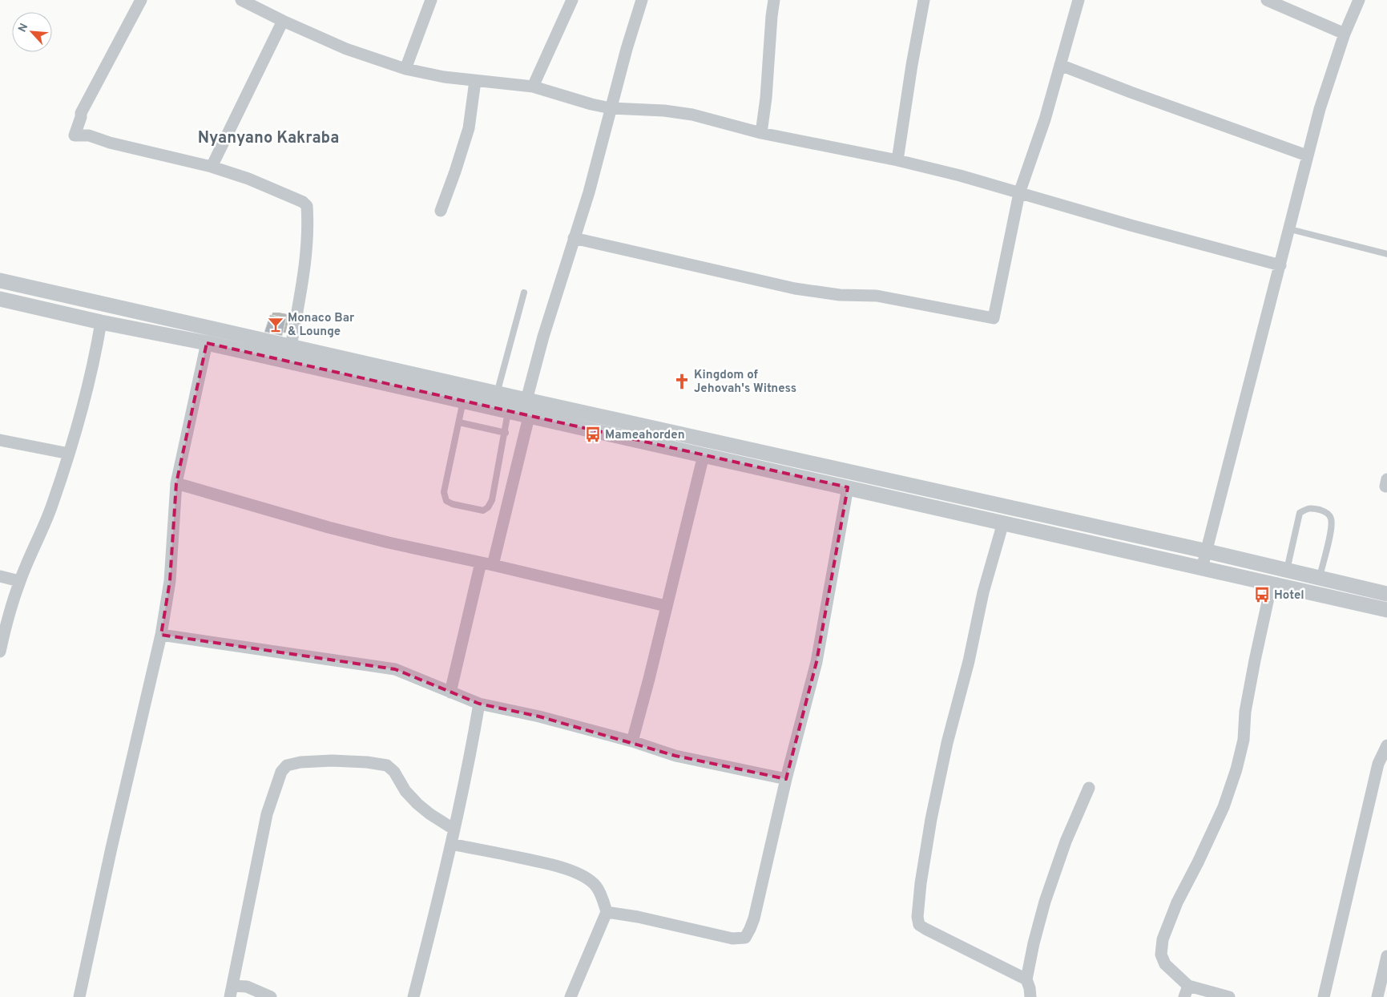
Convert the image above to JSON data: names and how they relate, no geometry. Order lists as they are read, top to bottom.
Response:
{
  "districts": ["Nyanyano Kakraba"],
  "places": {
    "bar": ["Monaco Bar & Lounge"],
    "church": ["Kingdom of Jehovah's Witness"],
    "bus stop": ["Mameahorden", "Hotel"]
  },
  "north": "top left"
}
